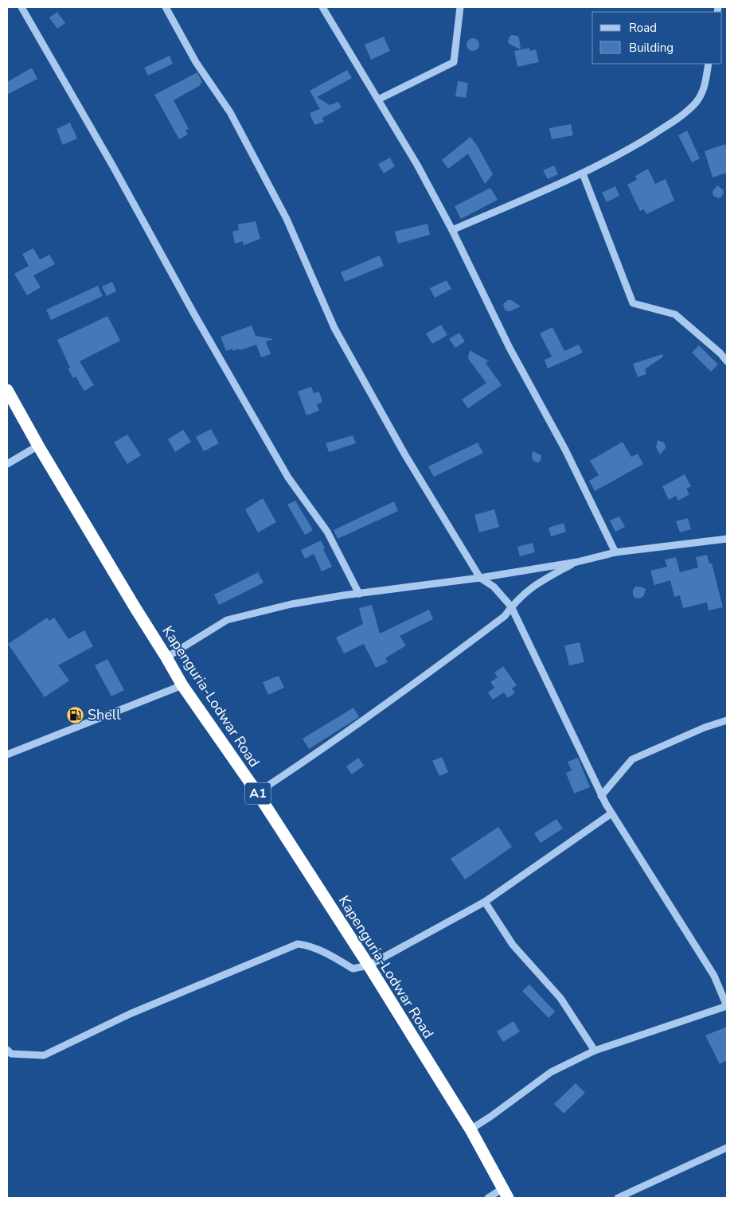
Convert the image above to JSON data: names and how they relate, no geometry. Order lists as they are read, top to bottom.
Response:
{
  "streets": {
    "highway": ["Kapenguria-Lodwar Road", "A1"]
  },
  "places": {
    "fuel station": ["Shell"]
  },
  "legend": ["Road", "Building"]
}
